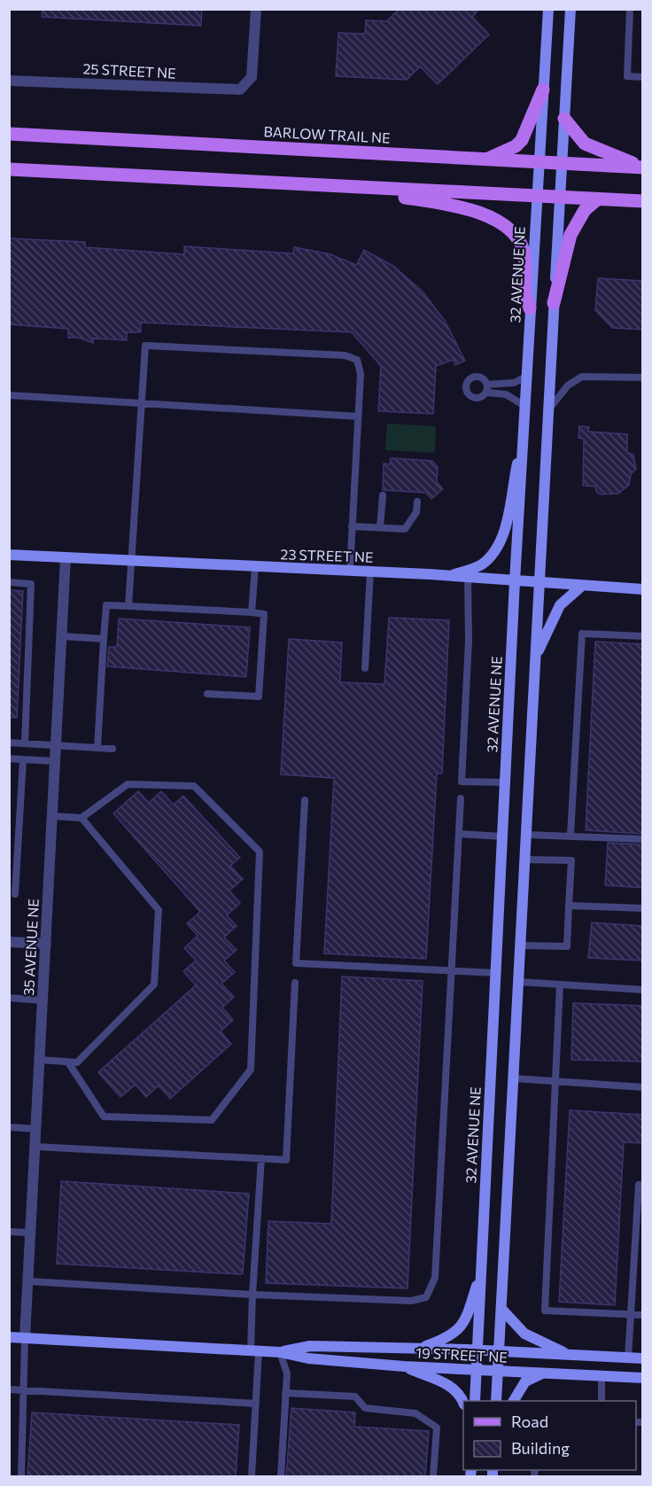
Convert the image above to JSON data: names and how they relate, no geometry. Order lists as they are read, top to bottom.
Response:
{
  "streets": {
    "main road": [
      "BARLOW TRAIL NE",
      "32 AVENUE NE",
      "23 STREET NE",
      "19 STREET NE"
    ],
    "street": ["25 STREET NE", "35 AVENUE NE"]
  },
  "crossings": [
    ["BARLOW TRAIL NE", "32 AVENUE NE"],
    ["32 AVENUE NE", "23 STREET NE"],
    ["32 AVENUE NE", "19 STREET NE"],
    ["23 STREET NE", "35 AVENUE NE"],
    ["35 AVENUE NE", "19 STREET NE"]
  ],
  "legend": ["Road", "Building"]
}
